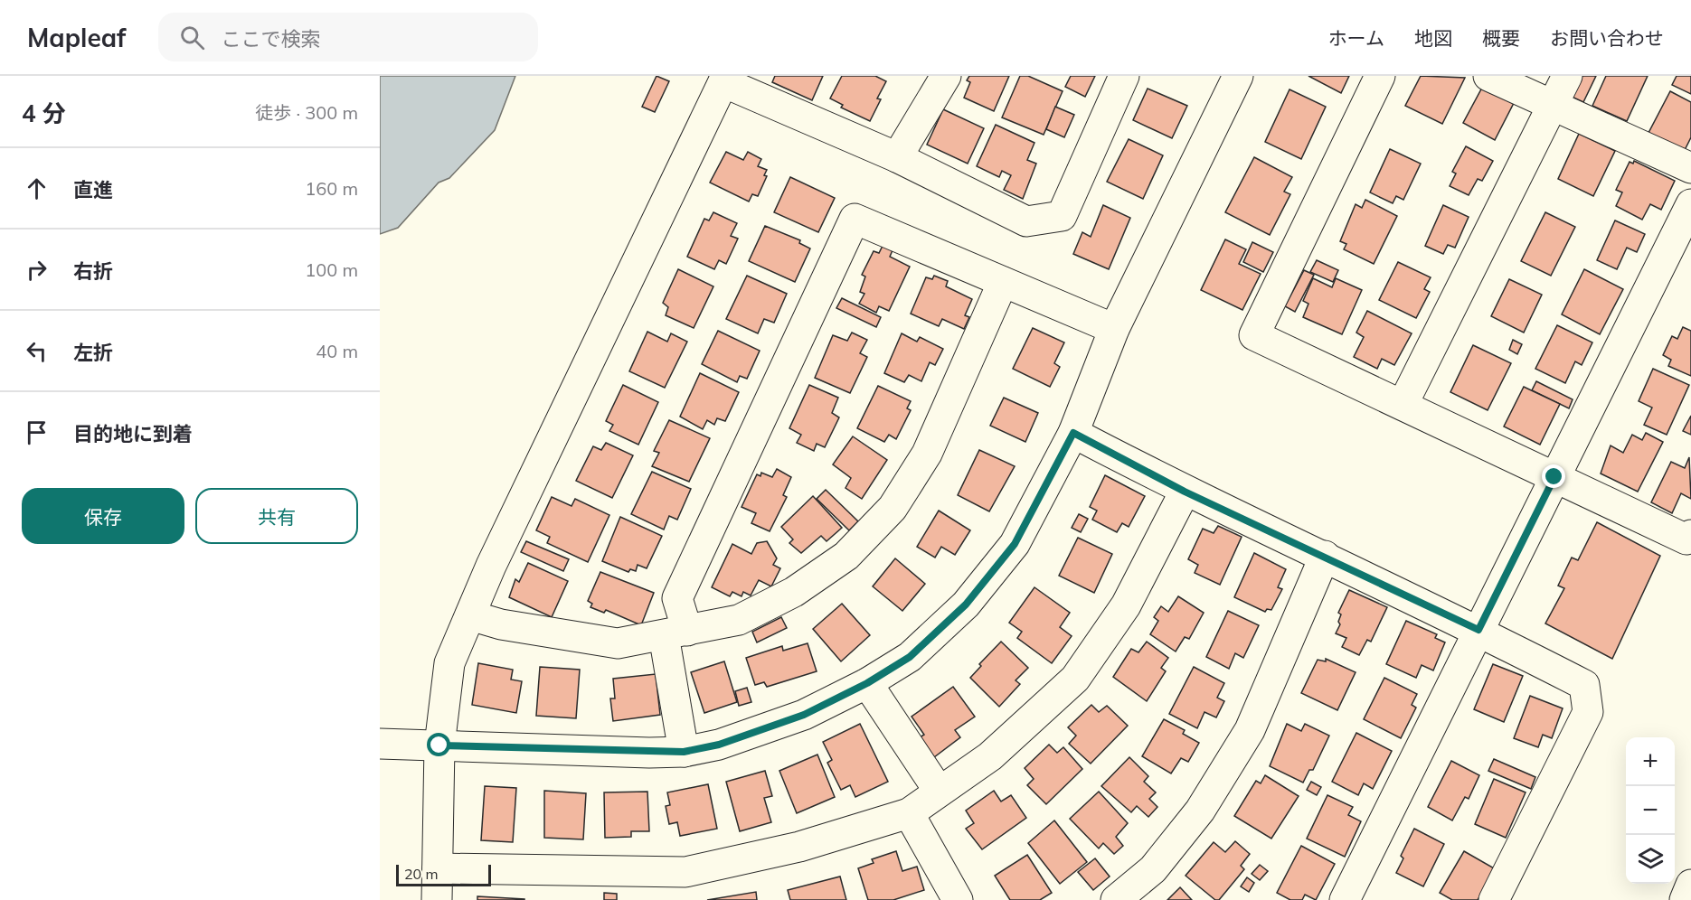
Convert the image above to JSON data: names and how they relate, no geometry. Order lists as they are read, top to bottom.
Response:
{
  "scale_bar": "20 m",
  "page": {
    "header": "Mapleaf",
    "search": "ここで検索",
    "nav": [
      "ホーム",
      "地図",
      "概要",
      "お問い合わせ"
    ],
    "heading": ["4 分", "徒歩 · 300 m"],
    "list": [
      ["直進", "160 m"],
      ["右折", "100 m"],
      ["左折", "40 m"],
      "目的地に到着"
    ],
    "buttons": ["保存", "共有"],
    "map_buttons": ["+", "−"],
    "scale": "20 m"
  }
}
